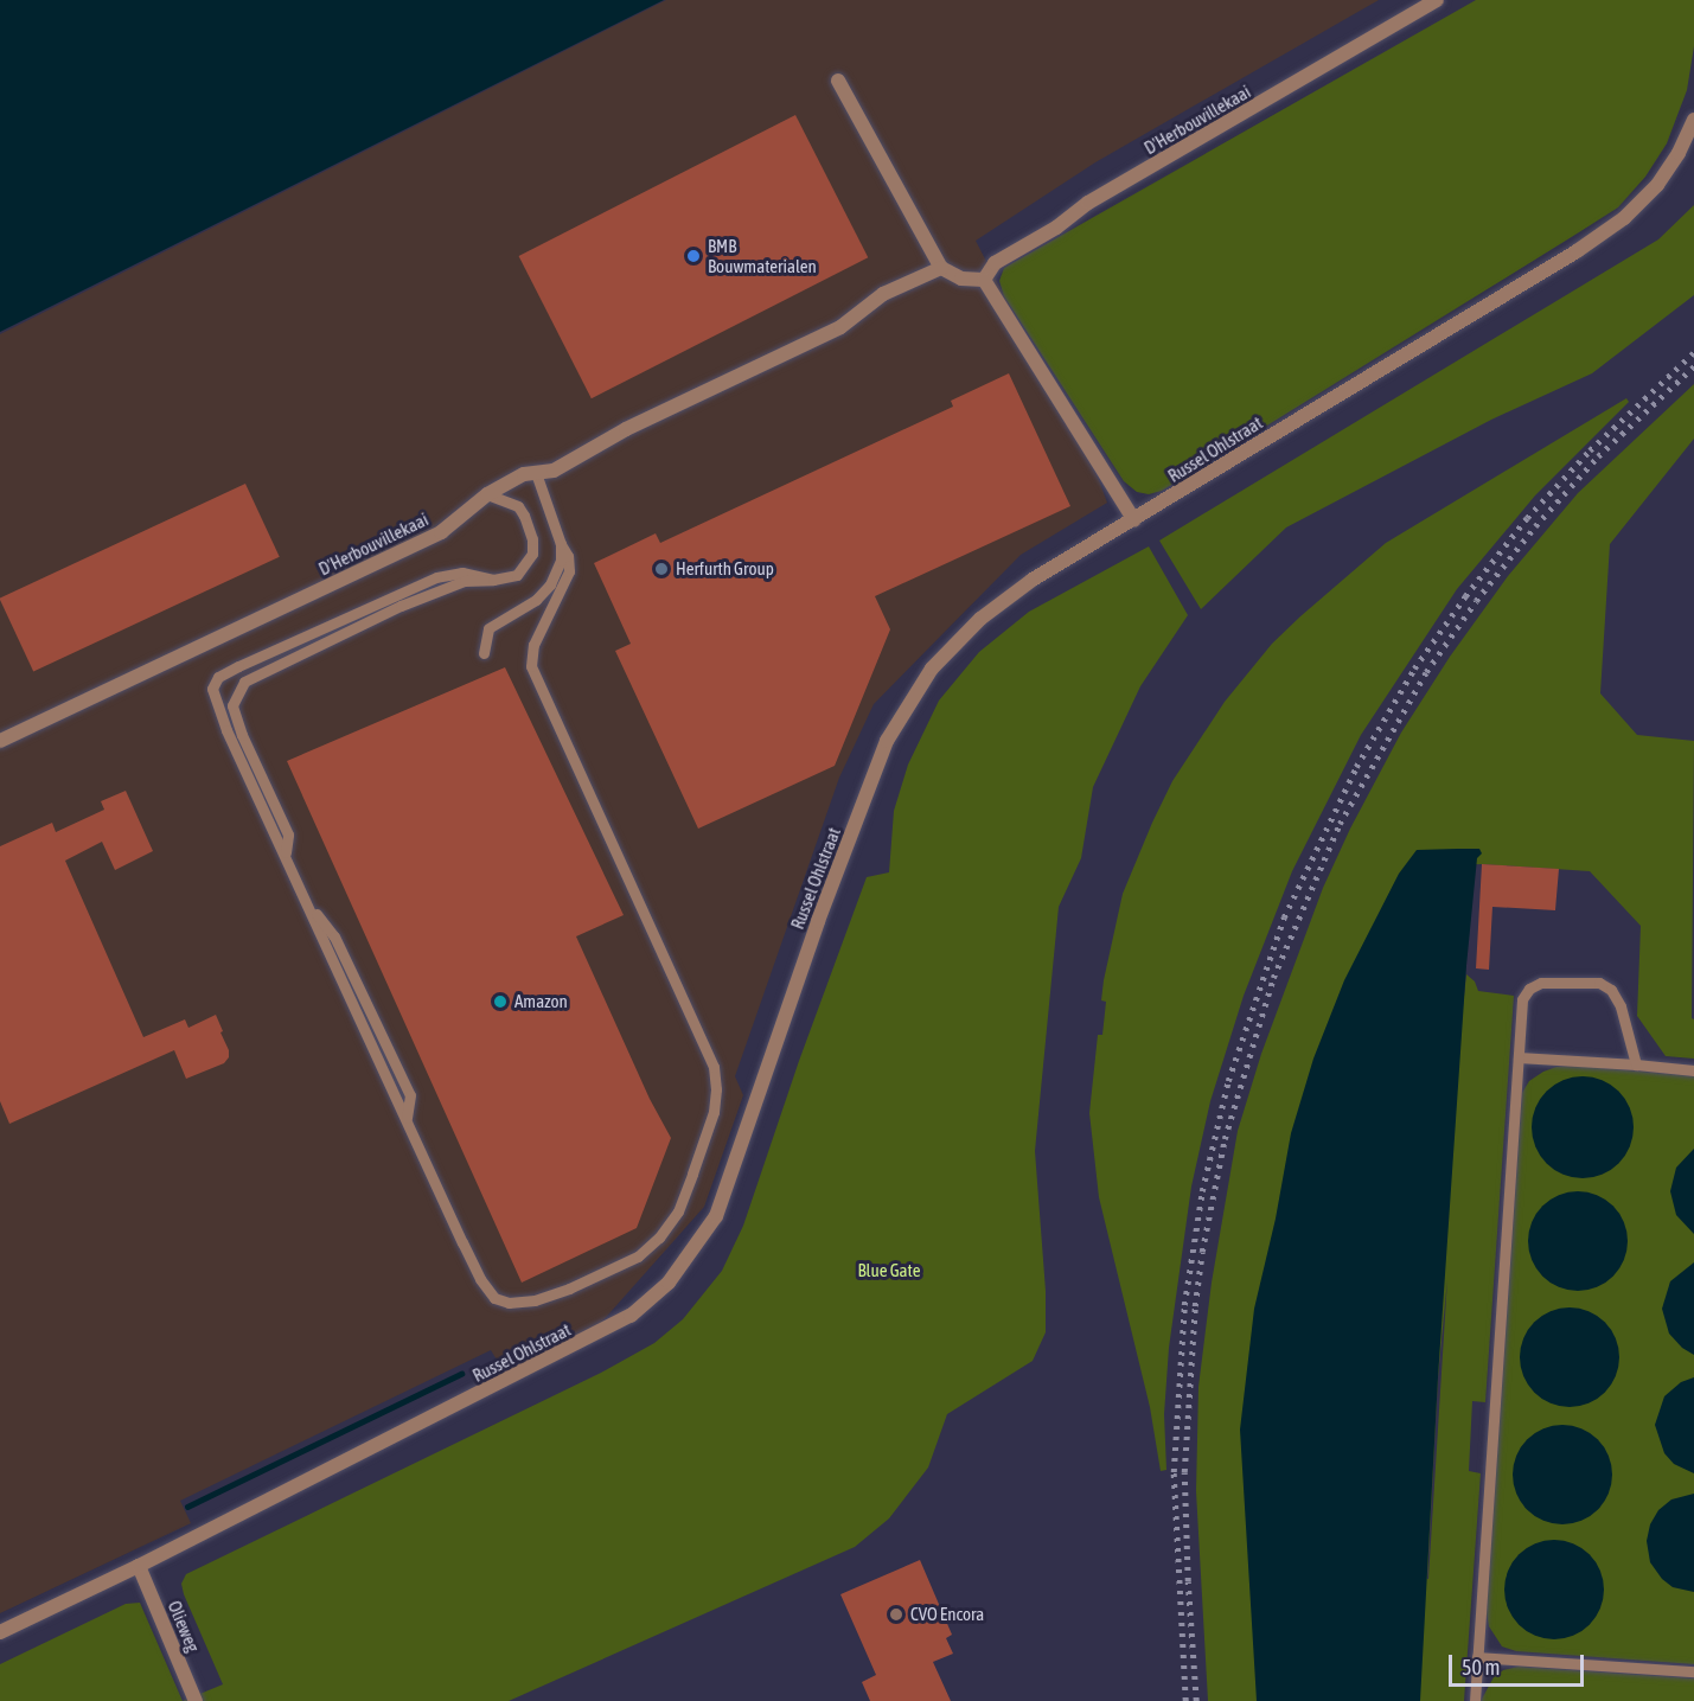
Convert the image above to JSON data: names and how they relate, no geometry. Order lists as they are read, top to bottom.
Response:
{
  "streets": {
    "street": ["D'Herbouvillekaai", "Russel Ohlstraat", "Olieweg"]
  },
  "crossings": [
    ["Russel Ohlstraat", "Olieweg"]
  ],
  "parks": ["Blue Gate"],
  "places": [
    "BMB Bouwmaterialen",
    "Herfurth Group",
    "Amazon",
    "CVO Encora"
  ],
  "scale_bar": "50 m"
}
